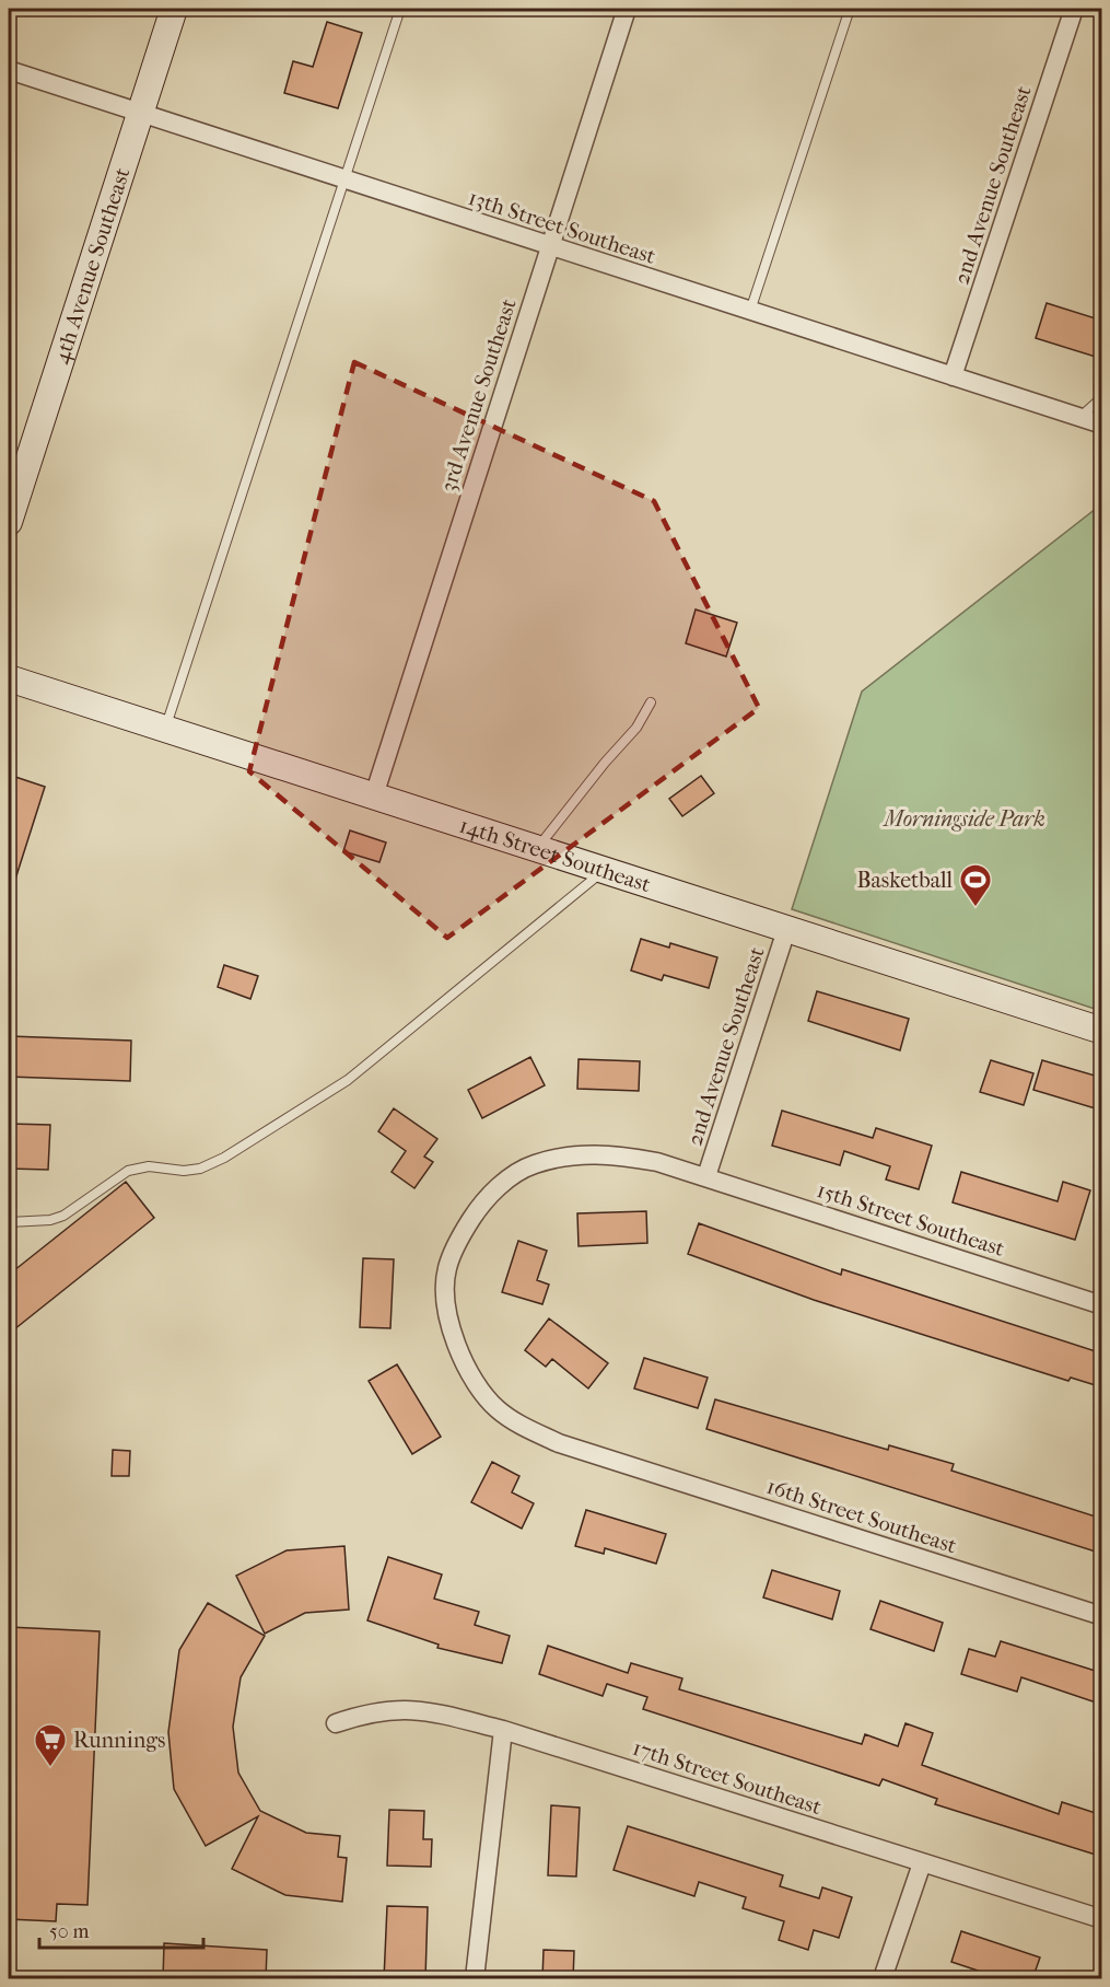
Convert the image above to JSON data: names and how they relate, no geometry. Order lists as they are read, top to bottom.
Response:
{
  "streets": {
    "street": [
      "2nd Avenue Southeast",
      "13th Street Southeast",
      "4th Avenue Southeast",
      "3rd Avenue Southeast",
      "14th Street Southeast",
      "15th Street Southeast",
      "16th Street Southeast",
      "17th Street Southeast"
    ]
  },
  "crossings": [
    ["2nd Avenue Southeast", "13th Street Southeast"],
    ["2nd Avenue Southeast", "14th Street Southeast"],
    ["2nd Avenue Southeast", "15th Street Southeast"],
    ["13th Street Southeast", "4th Avenue Southeast"],
    ["13th Street Southeast", "3rd Avenue Southeast"],
    ["3rd Avenue Southeast", "14th Street Southeast"],
    ["15th Street Southeast", "16th Street Southeast"]
  ],
  "parks": ["Morningside Park"],
  "places": {
    "sports": ["Basketball"],
    "supermarket": ["Runnings"]
  },
  "scale_bar": "50 m"
}
